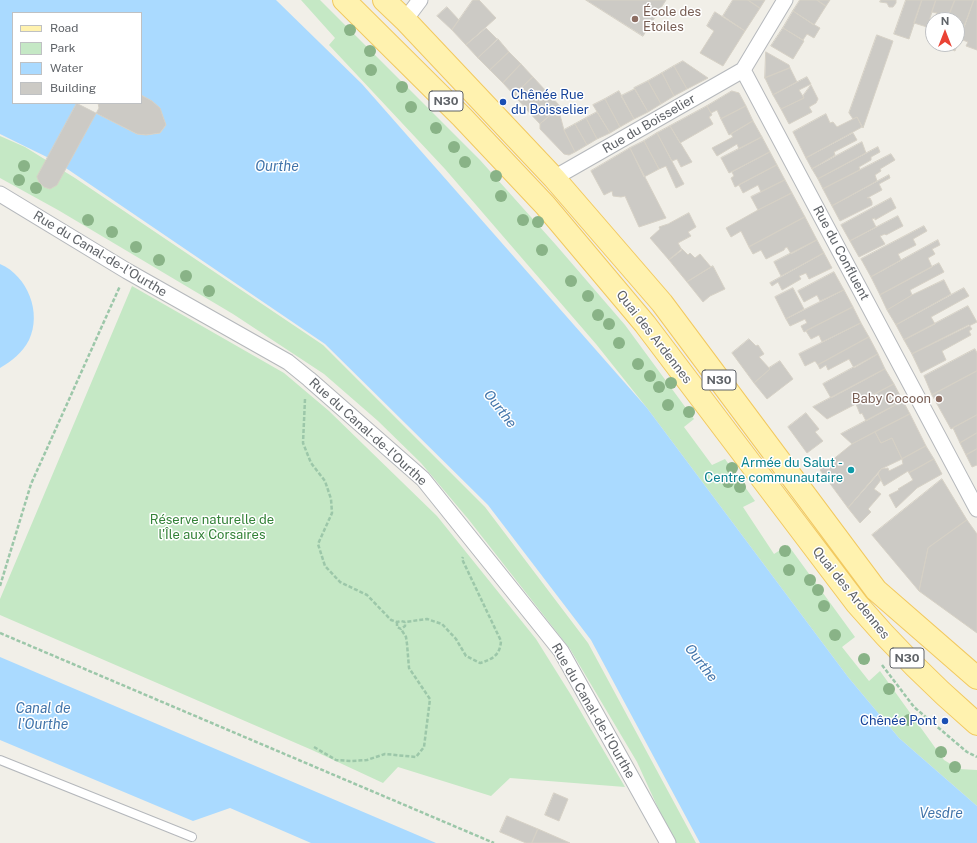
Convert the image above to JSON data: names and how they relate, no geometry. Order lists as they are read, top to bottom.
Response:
{
  "streets": {
    "main road": ["N30", "Quai des Ardennes"],
    "street": ["Rue du Boisselier", "Rue du Confluent", "Rue du Canal-de-l'Ourthe"]
  },
  "crossings": [
    ["Rue du Boisselier", "Rue du Confluent"],
    ["Rue du Boisselier", "Quai des Ardennes"]
  ],
  "water": ["Ourthe", "Canal de l'Ourthe", "Vesdre"],
  "parks": ["Réserve naturelle de l'Île aux Corsaires"],
  "places": [
    "École des Etoiles",
    "Chênée Rue du Boisselier",
    "Baby Cocoon",
    "Armée du Salut - Centre communautaire",
    "Chênée Pont"
  ],
  "legend": [
    "Road",
    "Park",
    "Water",
    "Building"
  ],
  "north": "top"
}
